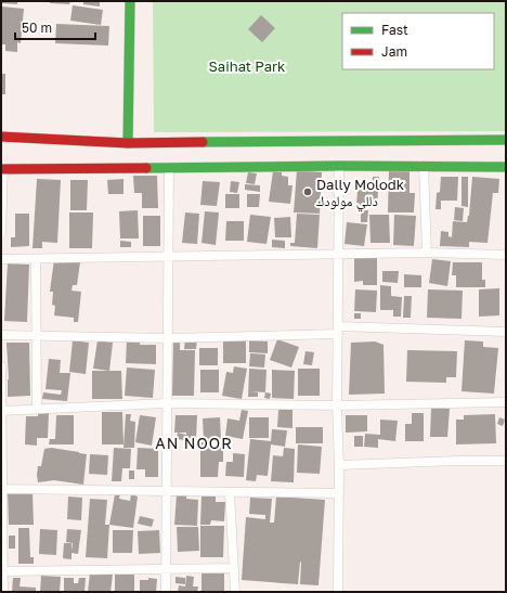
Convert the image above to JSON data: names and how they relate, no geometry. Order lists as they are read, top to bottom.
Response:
{
  "districts": ["AN NOOR"],
  "parks": ["Saihat Park"],
  "places": ["Dally Molodk دللي مولودك"],
  "legend": ["Fast", "Jam"],
  "scale_bar": "50 m"
}
